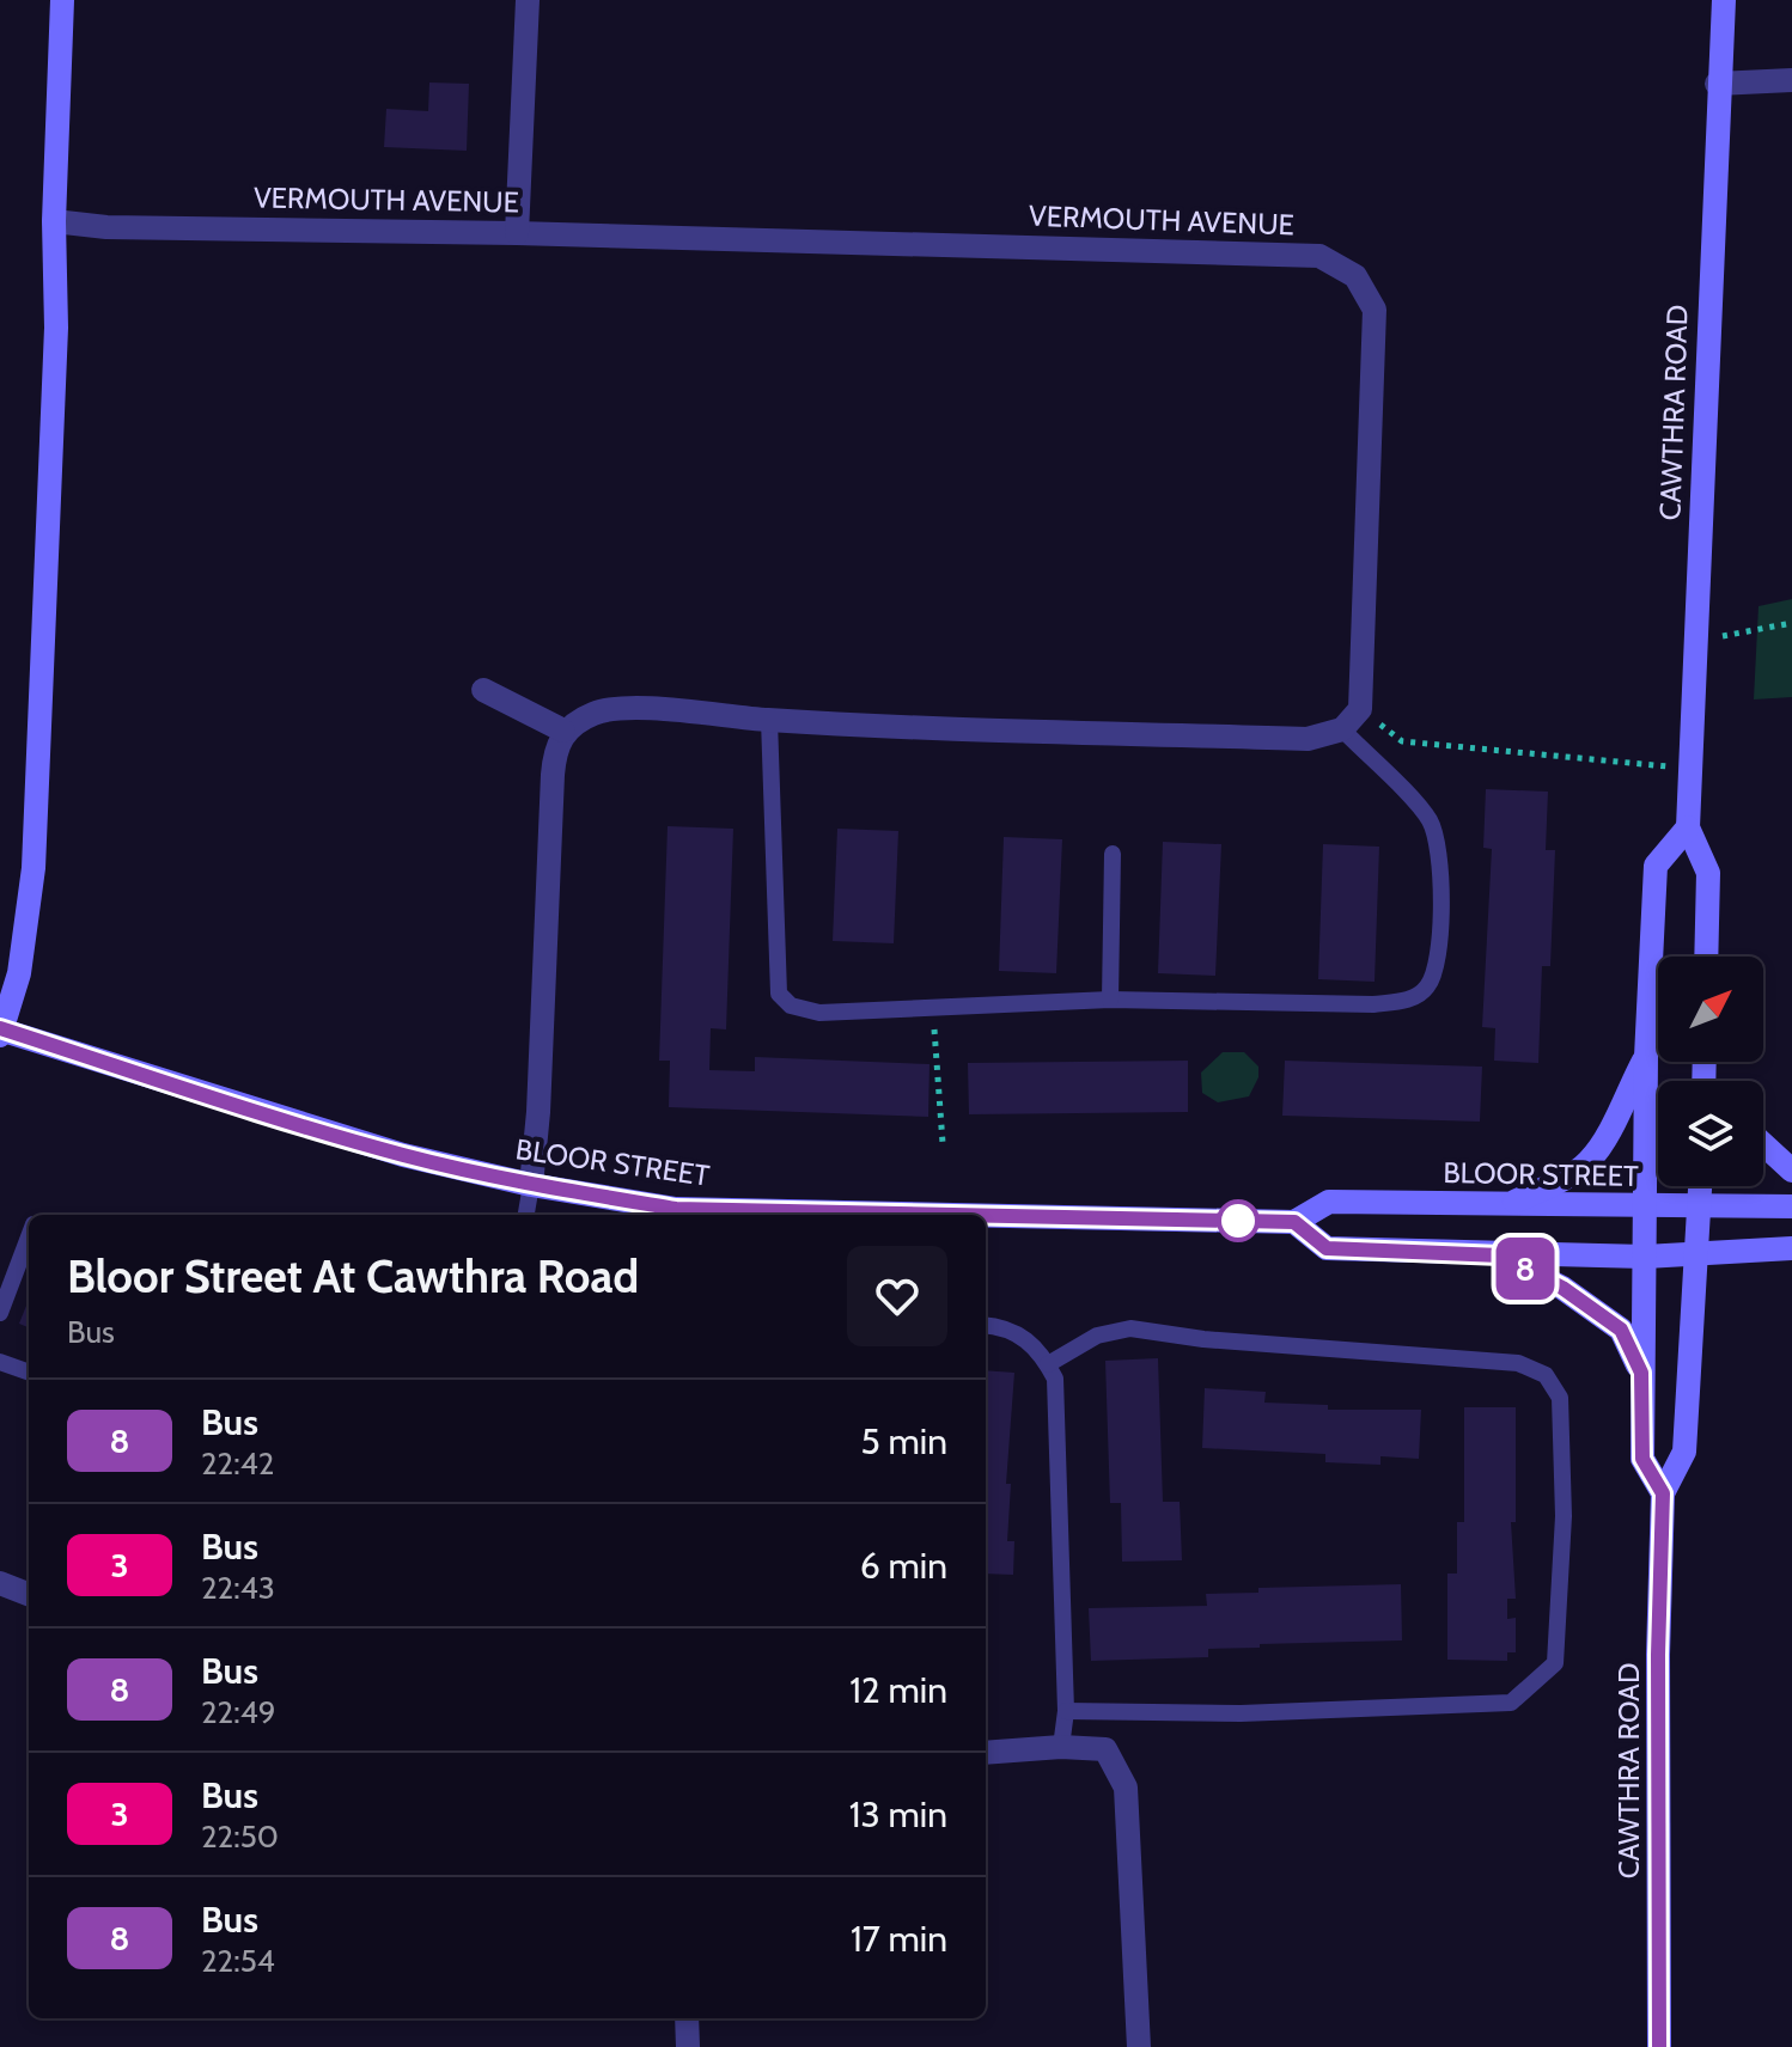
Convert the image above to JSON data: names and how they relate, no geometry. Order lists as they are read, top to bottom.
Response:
{
  "streets": {
    "street": ["VERMOUTH AVENUE", "CAWTHRA ROAD", "BLOOR STREET"]
  },
  "crossings": [
    ["CAWTHRA ROAD", "BLOOR STREET"]
  ],
  "lines": ["bus line 8"],
  "north": "top right",
  "page": {
    "on_map": "8",
    "heading": ["Bloor Street At Cawthra Road", "Bus"],
    "list": [
      {
        "mark": "8",
        "name": "Bus",
        "note": "22:42",
        "value": "5 min"
      },
      {
        "mark": "3",
        "name": "Bus",
        "note": "22:43",
        "value": "6 min"
      },
      {
        "mark": "8",
        "name": "Bus",
        "note": "22:49",
        "value": "12 min"
      },
      {
        "mark": "3",
        "name": "Bus",
        "note": "22:50",
        "value": "13 min"
      },
      {
        "mark": "8",
        "name": "Bus",
        "note": "22:54",
        "value": "17 min"
      }
    ]
  }
}
